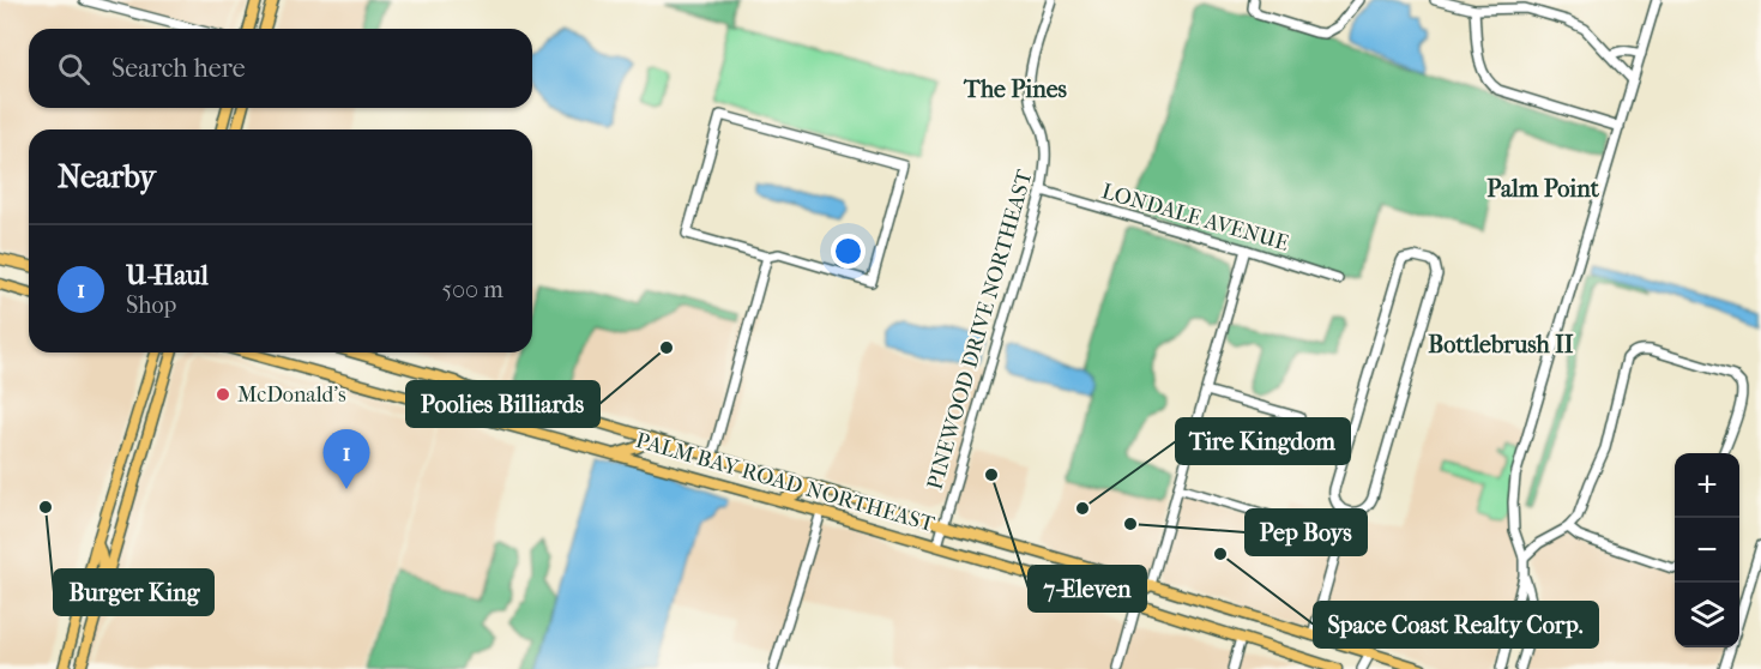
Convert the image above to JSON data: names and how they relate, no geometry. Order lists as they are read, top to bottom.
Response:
{
  "streets": {
    "main road": ["PALM BAY ROAD NORTHEAST"],
    "street": ["LONDALE AVENUE", "PINEWOOD DRIVE NORTHEAST"]
  },
  "crossings": [
    ["LONDALE AVENUE", "PINEWOOD DRIVE NORTHEAST"],
    ["PINEWOOD DRIVE NORTHEAST", "PALM BAY ROAD NORTHEAST"]
  ],
  "districts": ["The Pines", "Palm Point", "Bottlebrush II"],
  "places": [
    "Poolies Billiards",
    "McDonald's",
    "7-Eleven",
    "Burger King",
    "Tire Kingdom",
    "Pep Boys",
    "Space Coast Realty Corp."
  ],
  "page": {
    "search": "Search here",
    "heading": "Nearby",
    "list": [
      {
        "mark": "1",
        "name": "U-Haul",
        "note": "Shop",
        "value": "500 m"
      }
    ],
    "pins": "1",
    "map_buttons": ["+", "−"]
  }
}
